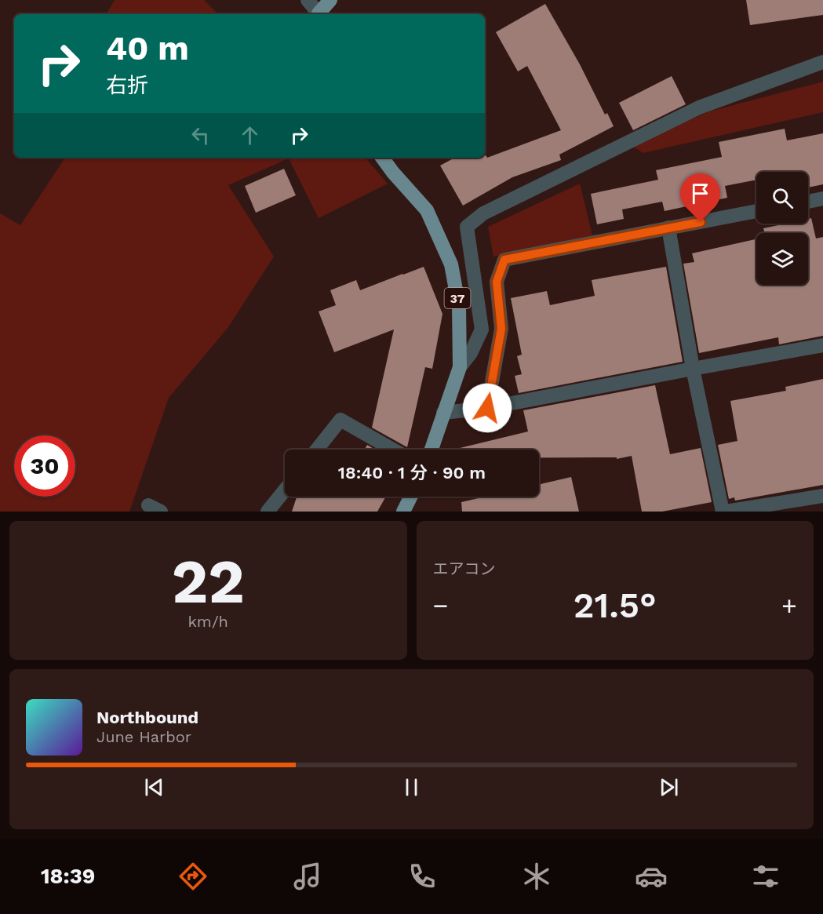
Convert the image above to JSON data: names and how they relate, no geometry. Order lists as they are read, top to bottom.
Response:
{
  "streets": {
    "main road": ["37"]
  },
  "page": {
    "turn": ["40 m", "右折"],
    "limit": "30",
    "trip": "18:40 · 1 分 · 90 m",
    "tile": [
      ["22", "km/h"],
      "エアコン"
    ],
    "heat": ["−", "21.5°", "+"],
    "song": ["Northbound", "June Harbor"],
    "tabs": "18:39"
  }
}
